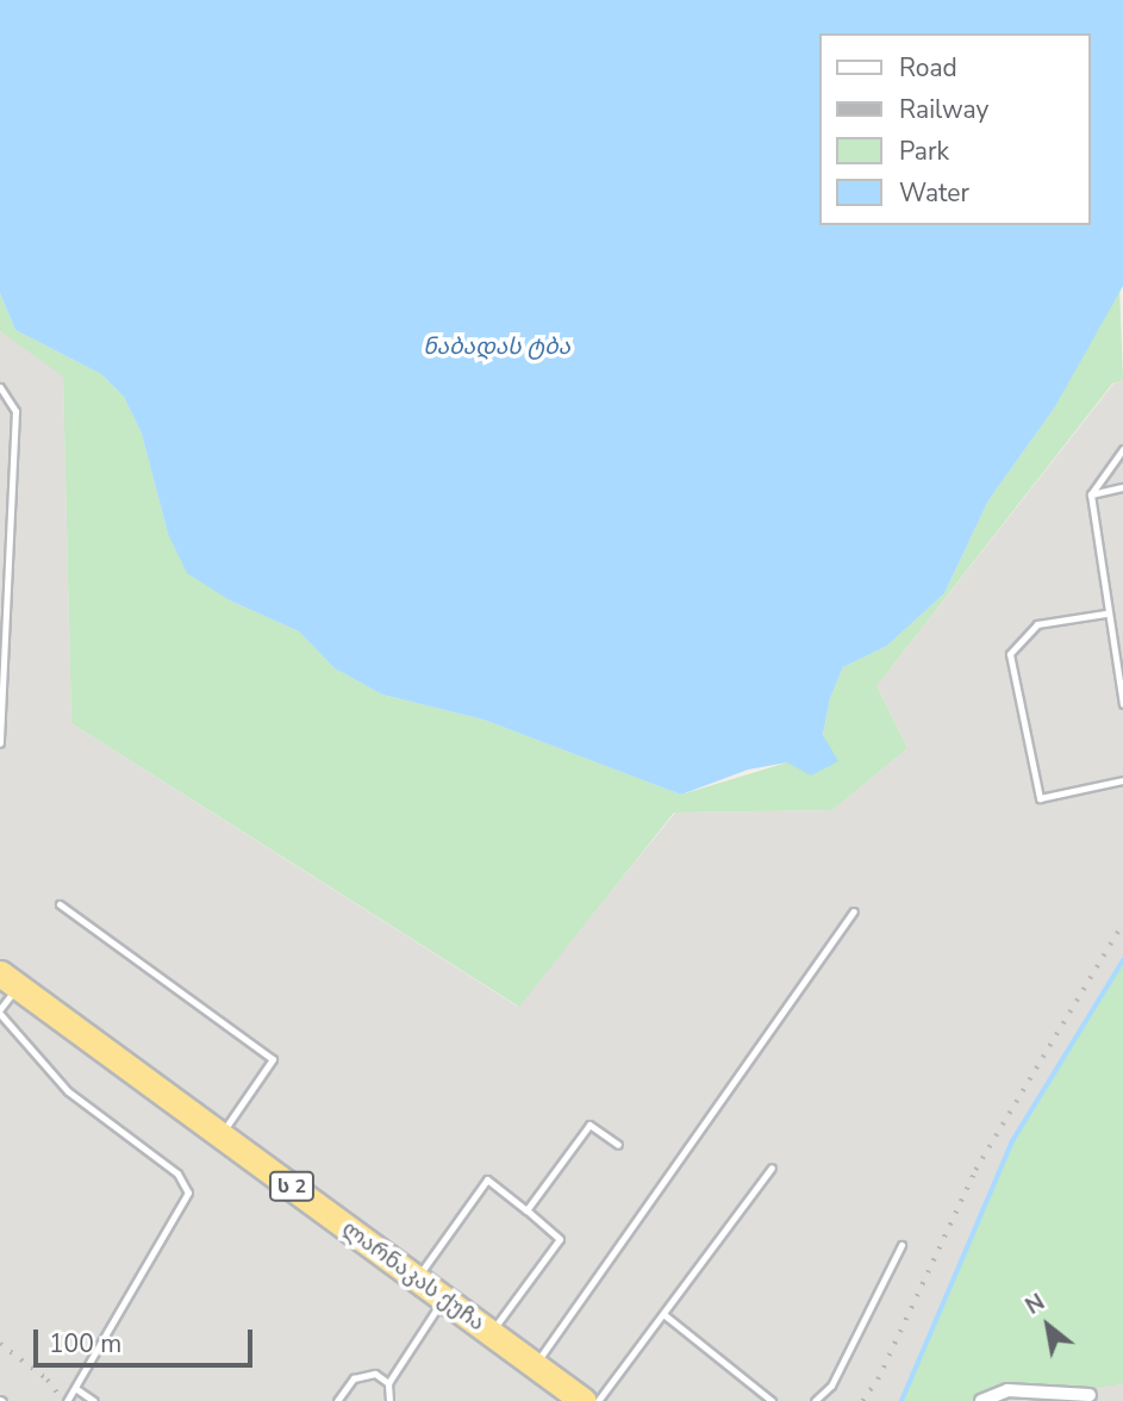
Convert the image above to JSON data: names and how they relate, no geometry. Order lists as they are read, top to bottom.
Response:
{
  "streets": {
    "highway": ["ს 2", "ლარნაკას ქუჩა"]
  },
  "water": ["ნაბადას ტბა"],
  "legend": [
    "Road",
    "Railway",
    "Park",
    "Water"
  ],
  "scale_bar": "100 m",
  "north": "top left"
}
